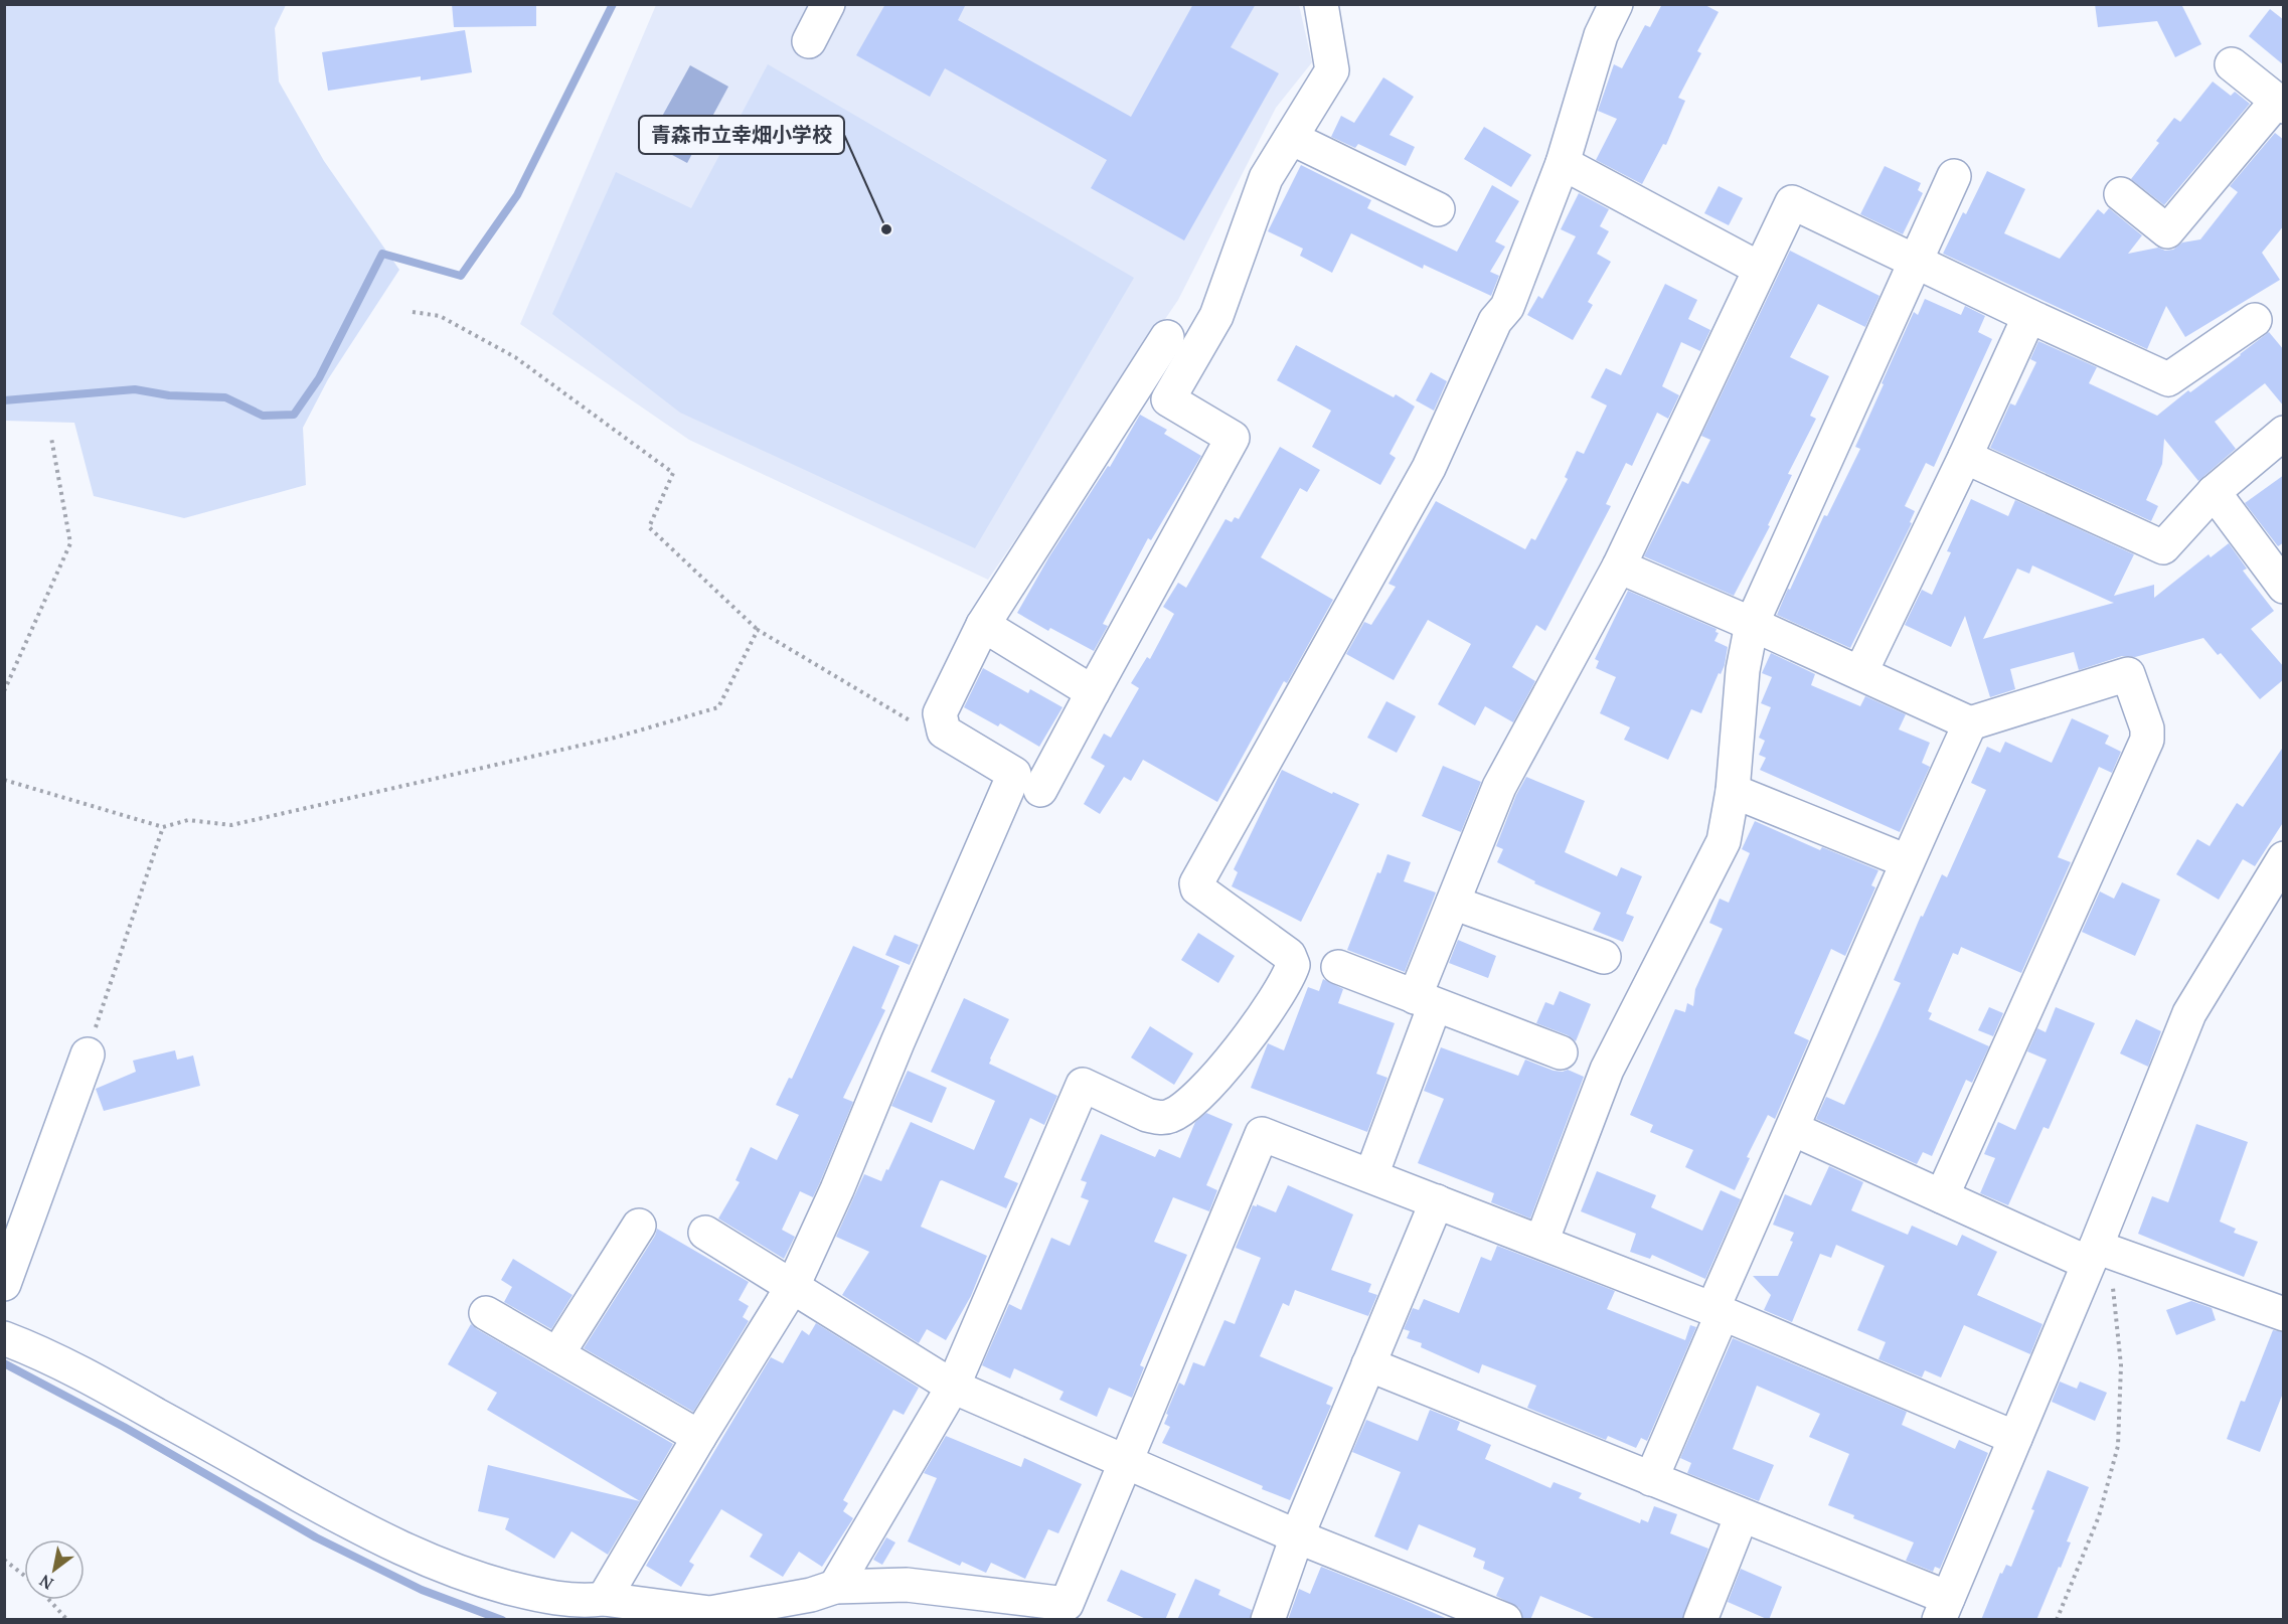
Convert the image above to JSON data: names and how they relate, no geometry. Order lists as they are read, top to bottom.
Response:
{
  "places": ["青森市立幸畑小学校"],
  "north": "bottom left"
}
